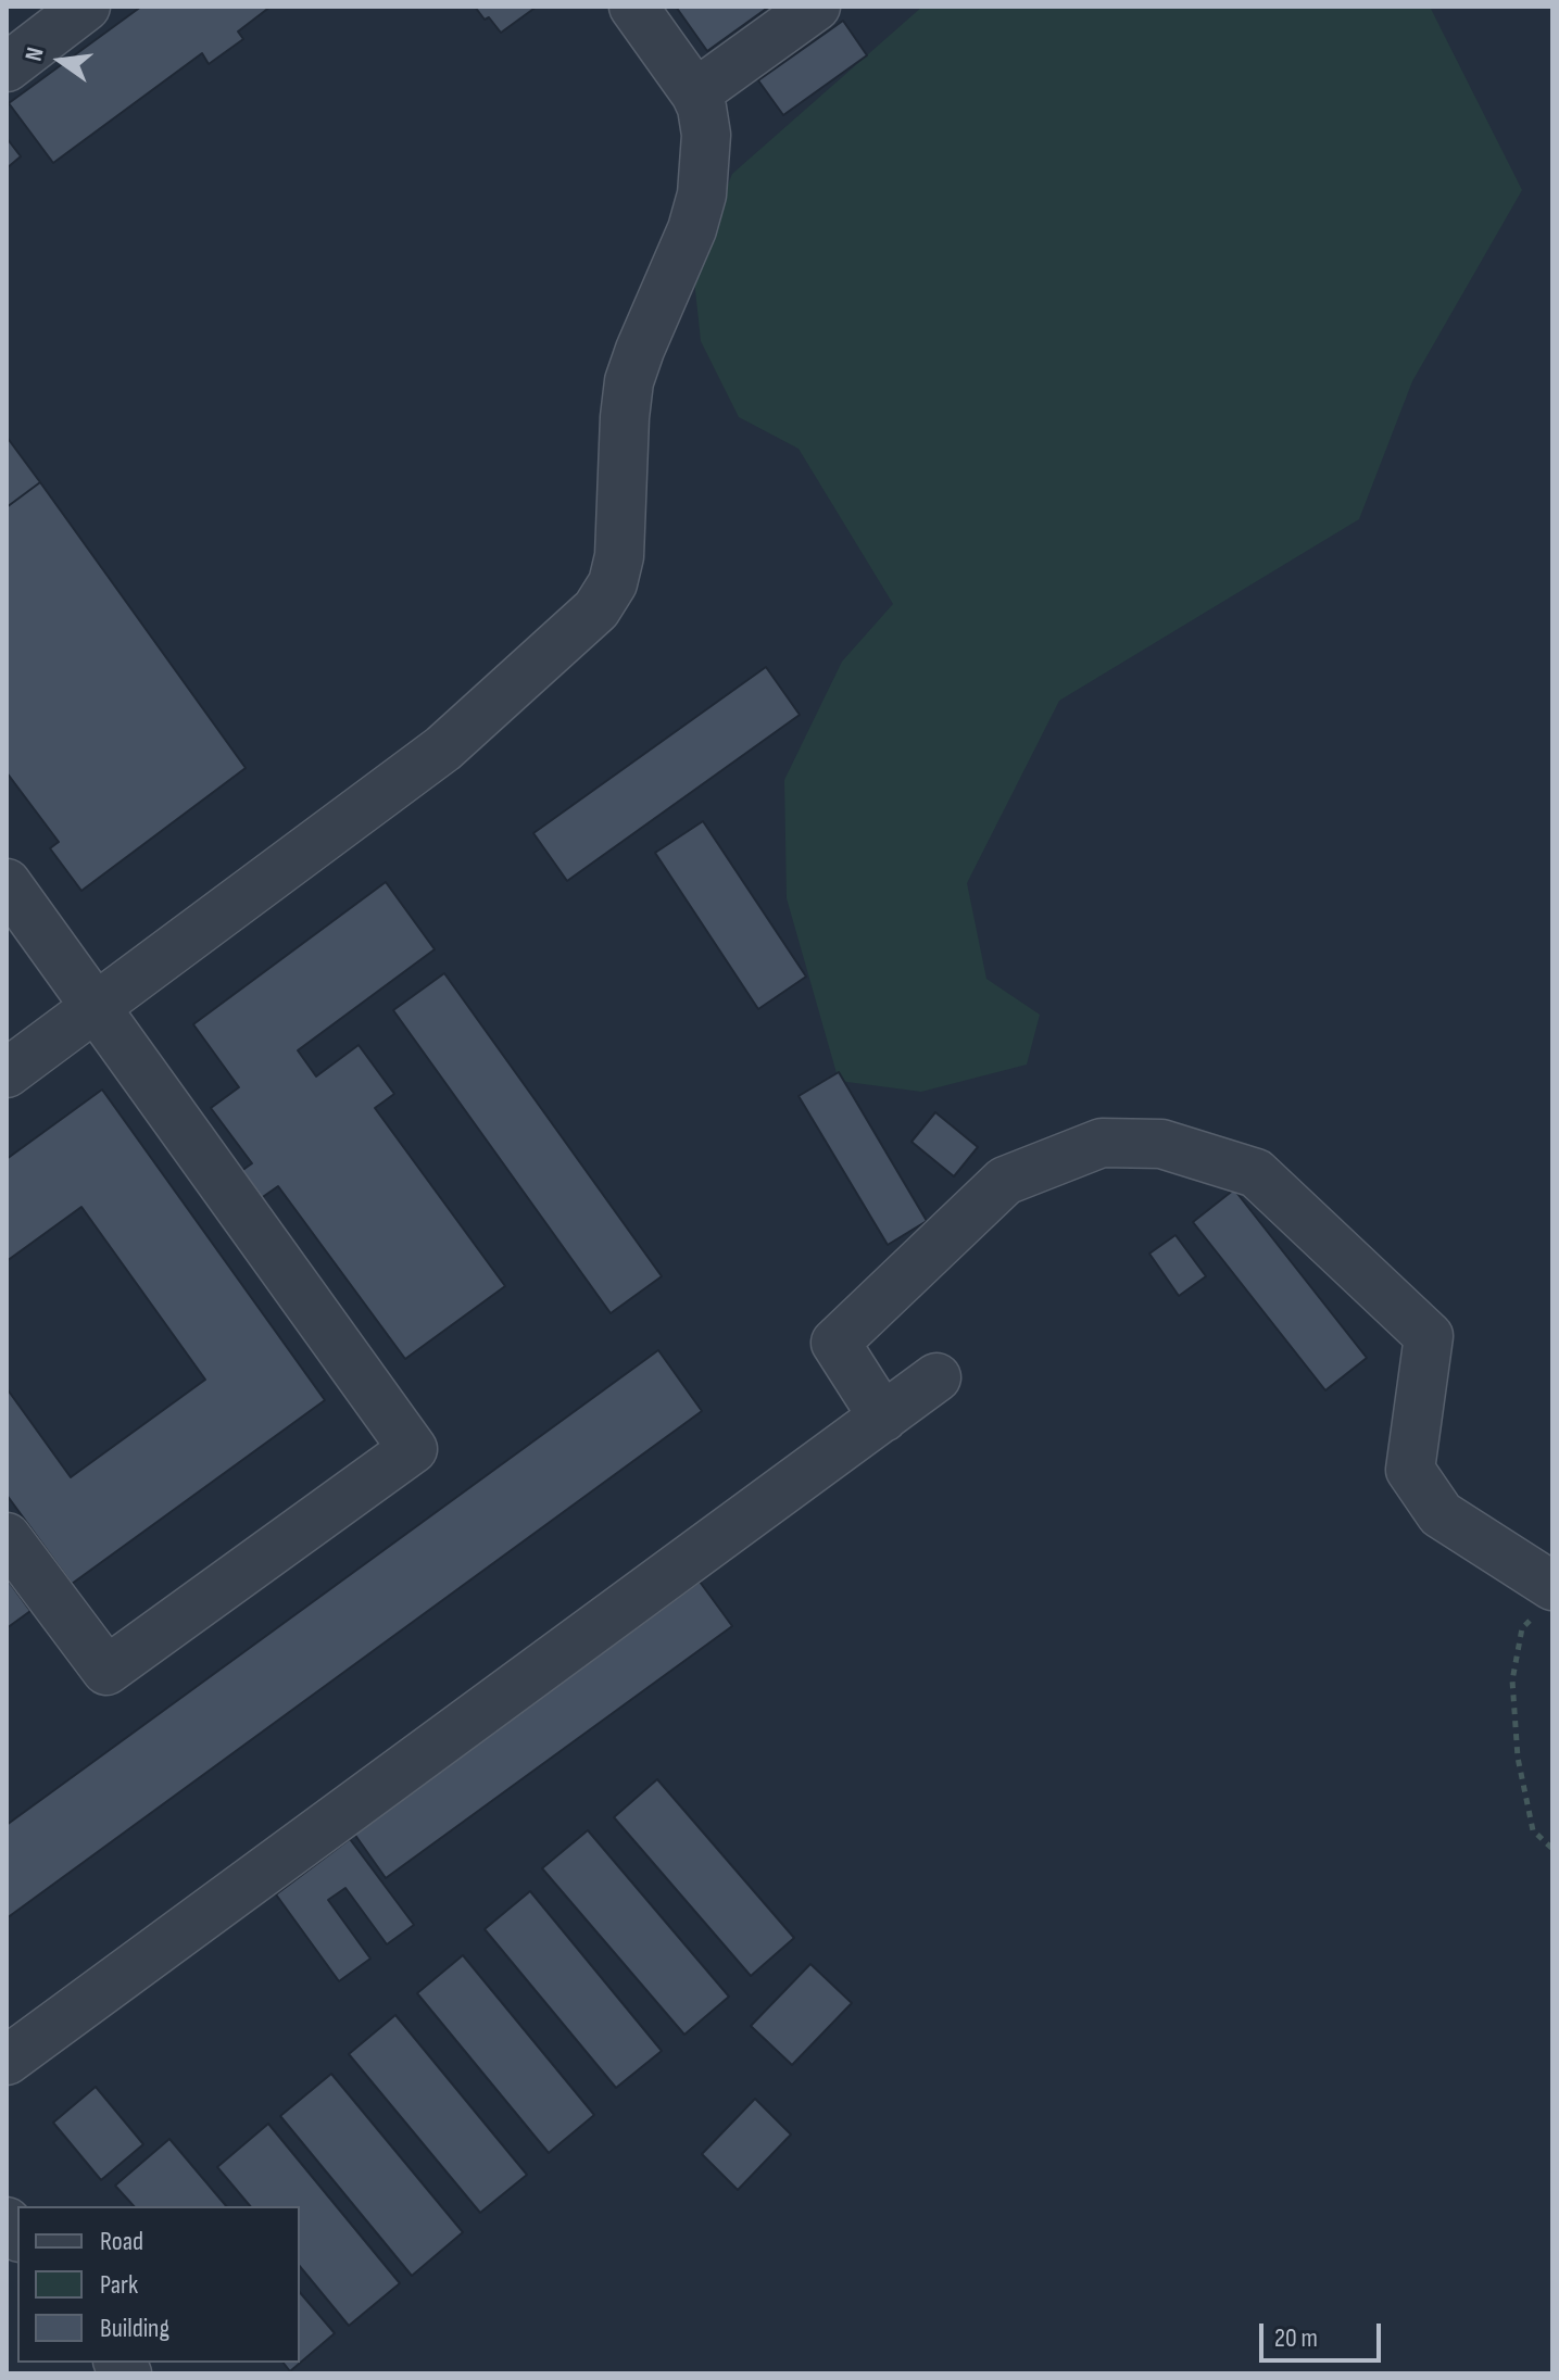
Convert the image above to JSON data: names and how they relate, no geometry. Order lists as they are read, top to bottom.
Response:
{
  "legend": ["Road", "Park", "Building"],
  "scale_bar": "20 m",
  "north": "left"
}
